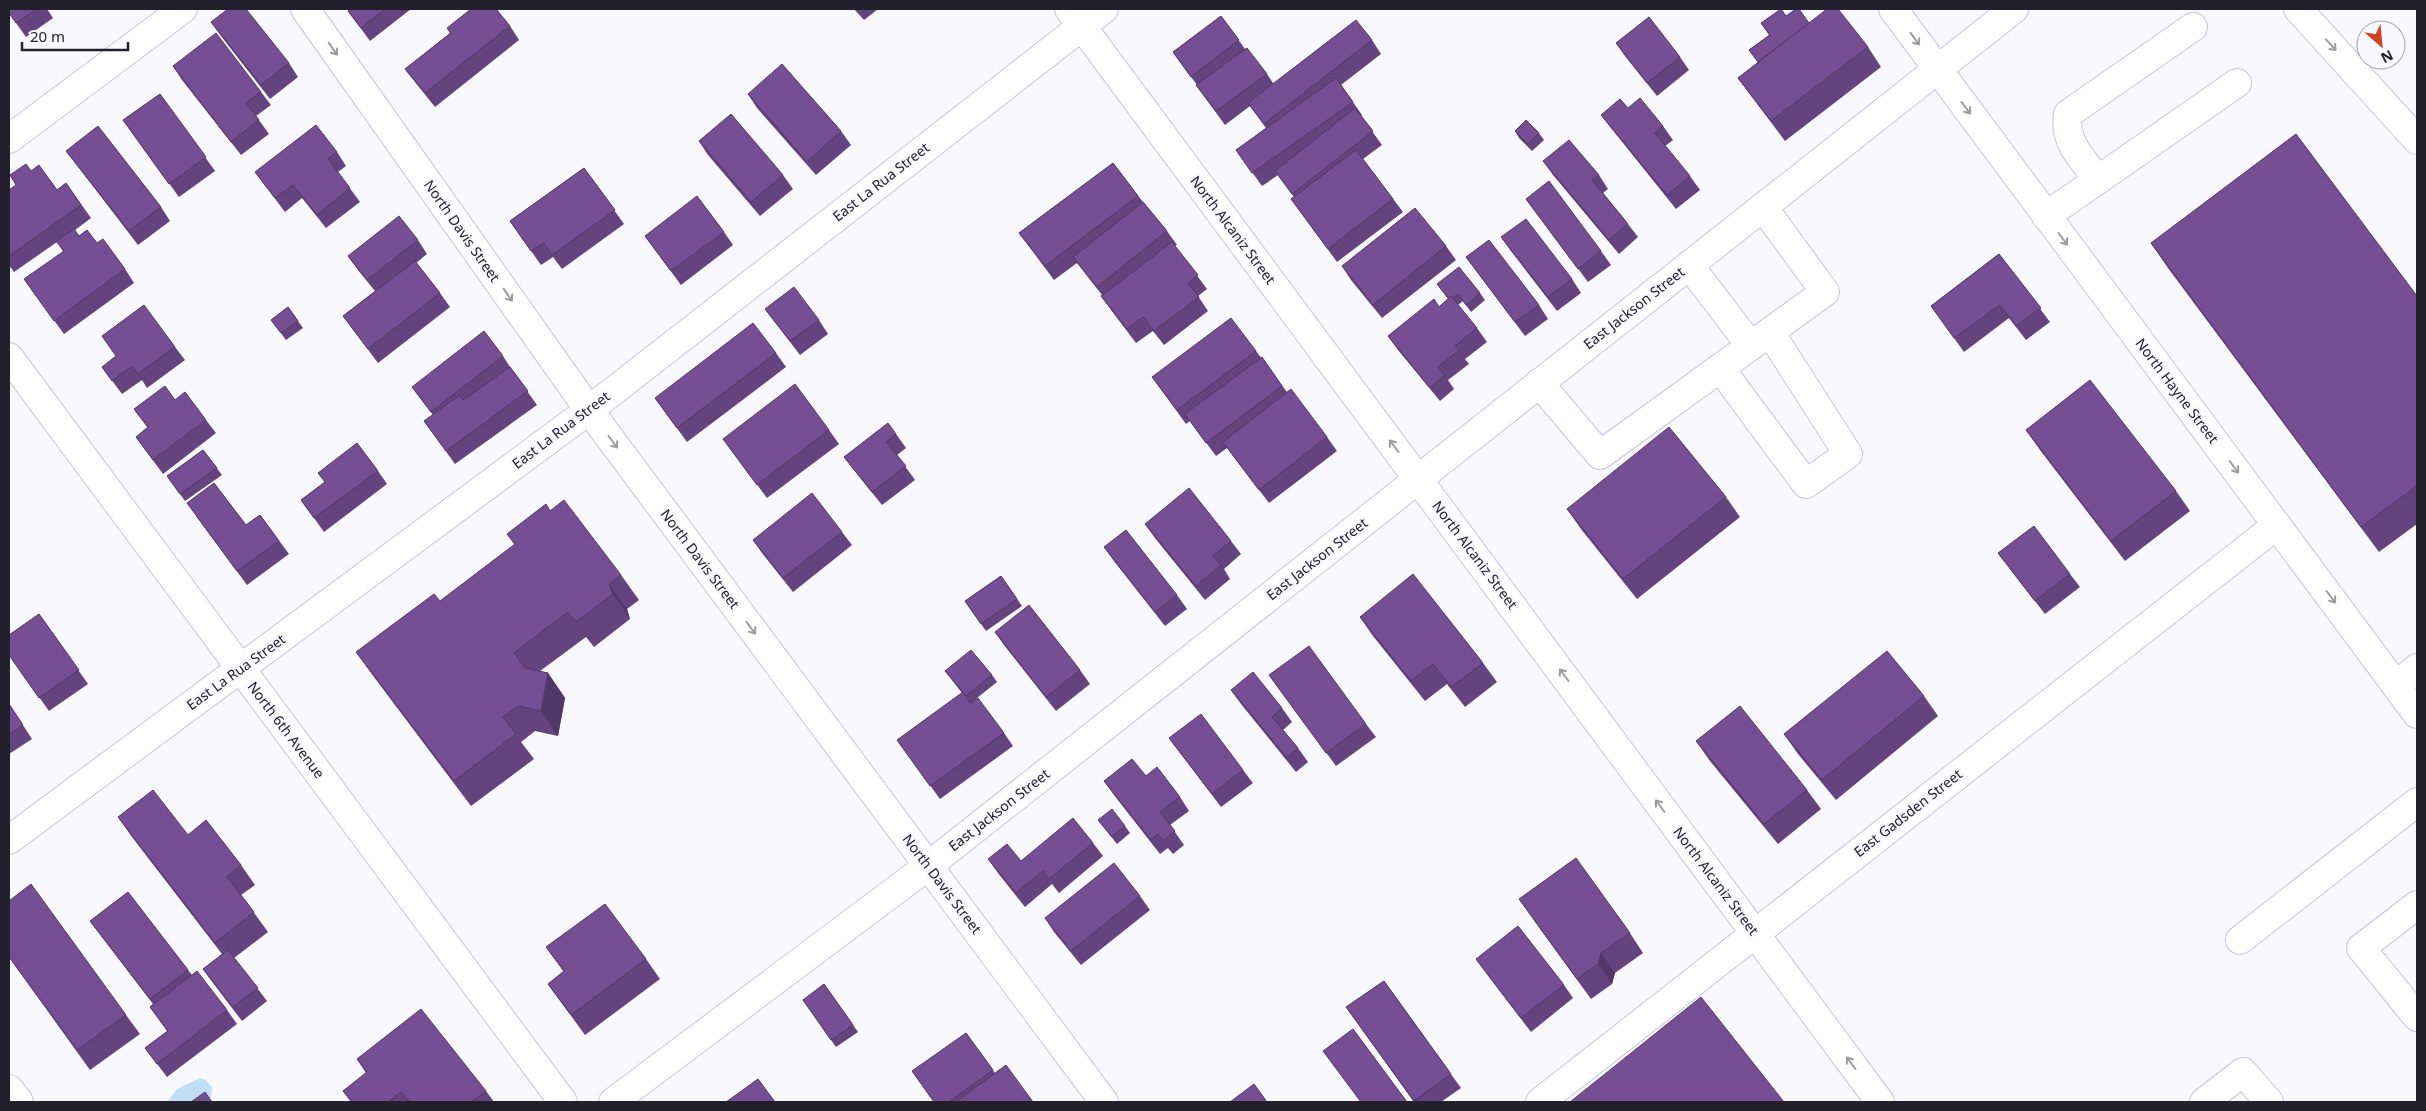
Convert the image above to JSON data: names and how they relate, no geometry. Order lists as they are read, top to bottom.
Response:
{
  "streets": {
    "main road": [
      "East La Rua Street",
      "North Alcaniz Street",
      "North Davis Street",
      "East Jackson Street",
      "North Hayne Street",
      "North 6th Avenue",
      "East Gadsden Street"
    ]
  },
  "crossings": [
    ["East La Rua Street", "North Alcaniz Street"],
    ["East La Rua Street", "North Davis Street"],
    ["East La Rua Street", "North 6th Avenue"],
    ["North Alcaniz Street", "East Jackson Street"],
    ["North Alcaniz Street", "East Gadsden Street"],
    ["North Davis Street", "East Jackson Street"],
    ["East Jackson Street", "North Hayne Street"],
    ["North Hayne Street", "East Gadsden Street"]
  ],
  "one_way": ["North Alcaniz Street", "North Davis Street", "North Hayne Street"],
  "scale_bar": "20 m",
  "north": "bottom right"
}
